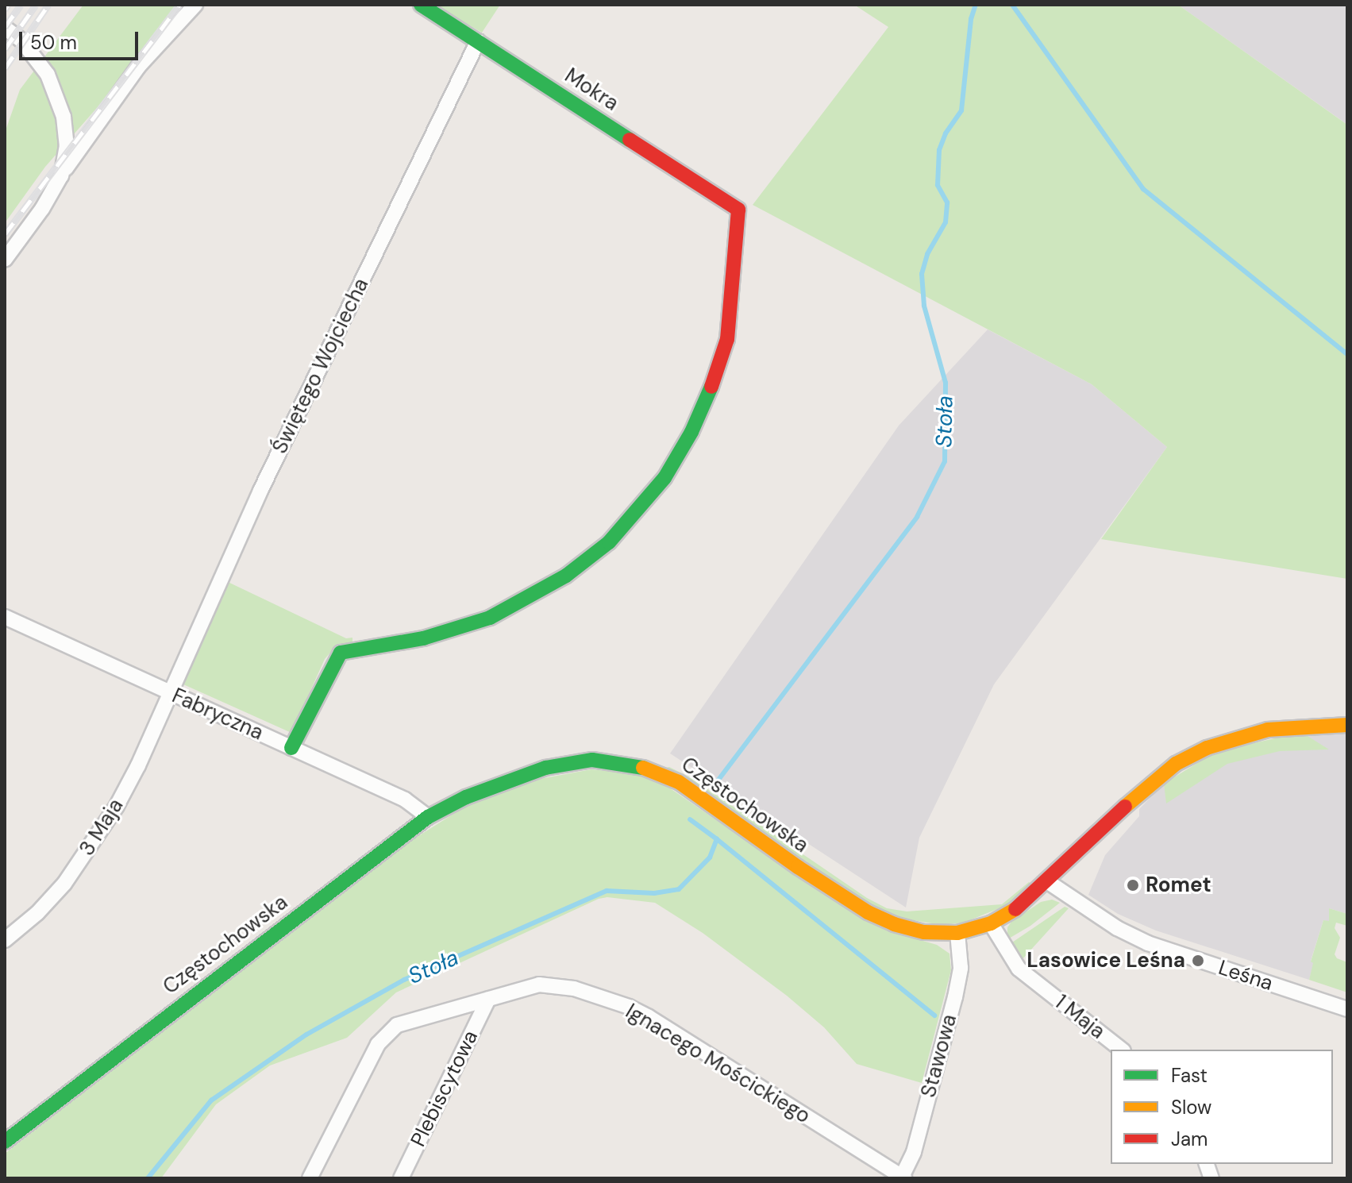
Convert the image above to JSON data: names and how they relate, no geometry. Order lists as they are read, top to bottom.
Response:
{
  "streets": {
    "street": [
      "Mokra",
      "Świętego Wojciecha",
      "Fabryczna",
      "Częstochowska",
      "3 Maja",
      "Leśna",
      "1 Maja",
      "Stawowa",
      "Ignacego Mościckiego",
      "Plebiscytowa"
    ]
  },
  "crossings": [
    ["Mokra", "Świętego Wojciecha"],
    ["Mokra", "Fabryczna"],
    ["Świętego Wojciecha", "Fabryczna"],
    ["Świętego Wojciecha", "3 Maja"],
    ["Fabryczna", "Częstochowska"],
    ["Fabryczna", "3 Maja"],
    ["Częstochowska", "Leśna"],
    ["Częstochowska", "1 Maja"],
    ["Częstochowska", "Stawowa"],
    ["Stawowa", "Ignacego Mościckiego"],
    ["Ignacego Mościckiego", "Plebiscytowa"]
  ],
  "water": ["Stoła"],
  "places": ["Romet", "Lasowice Leśna"],
  "legend": ["Fast", "Slow", "Jam"],
  "scale_bar": "50 m"
}
